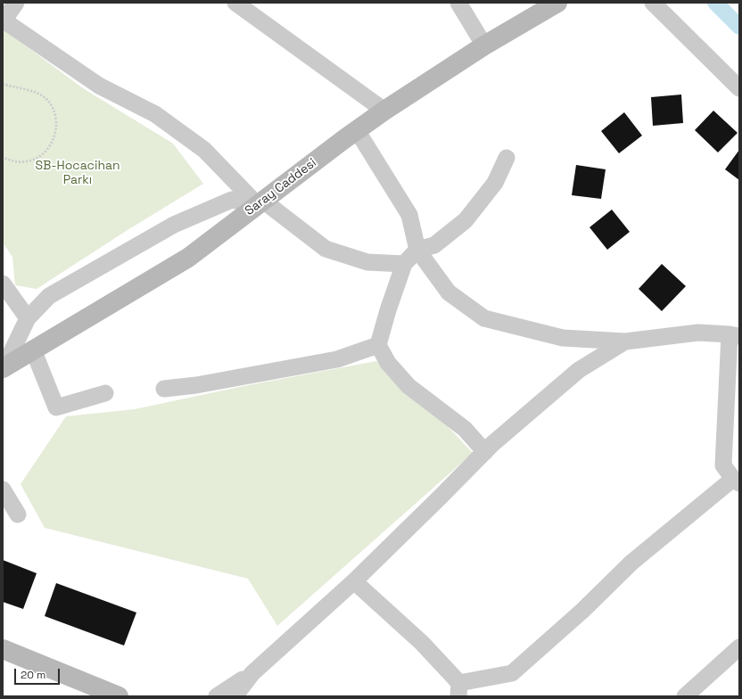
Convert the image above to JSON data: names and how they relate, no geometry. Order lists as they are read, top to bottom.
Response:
{
  "streets": {
    "street": ["Saray Caddesi"]
  },
  "parks": ["SB-Hocacihan Parkı"],
  "scale_bar": "20 m"
}
